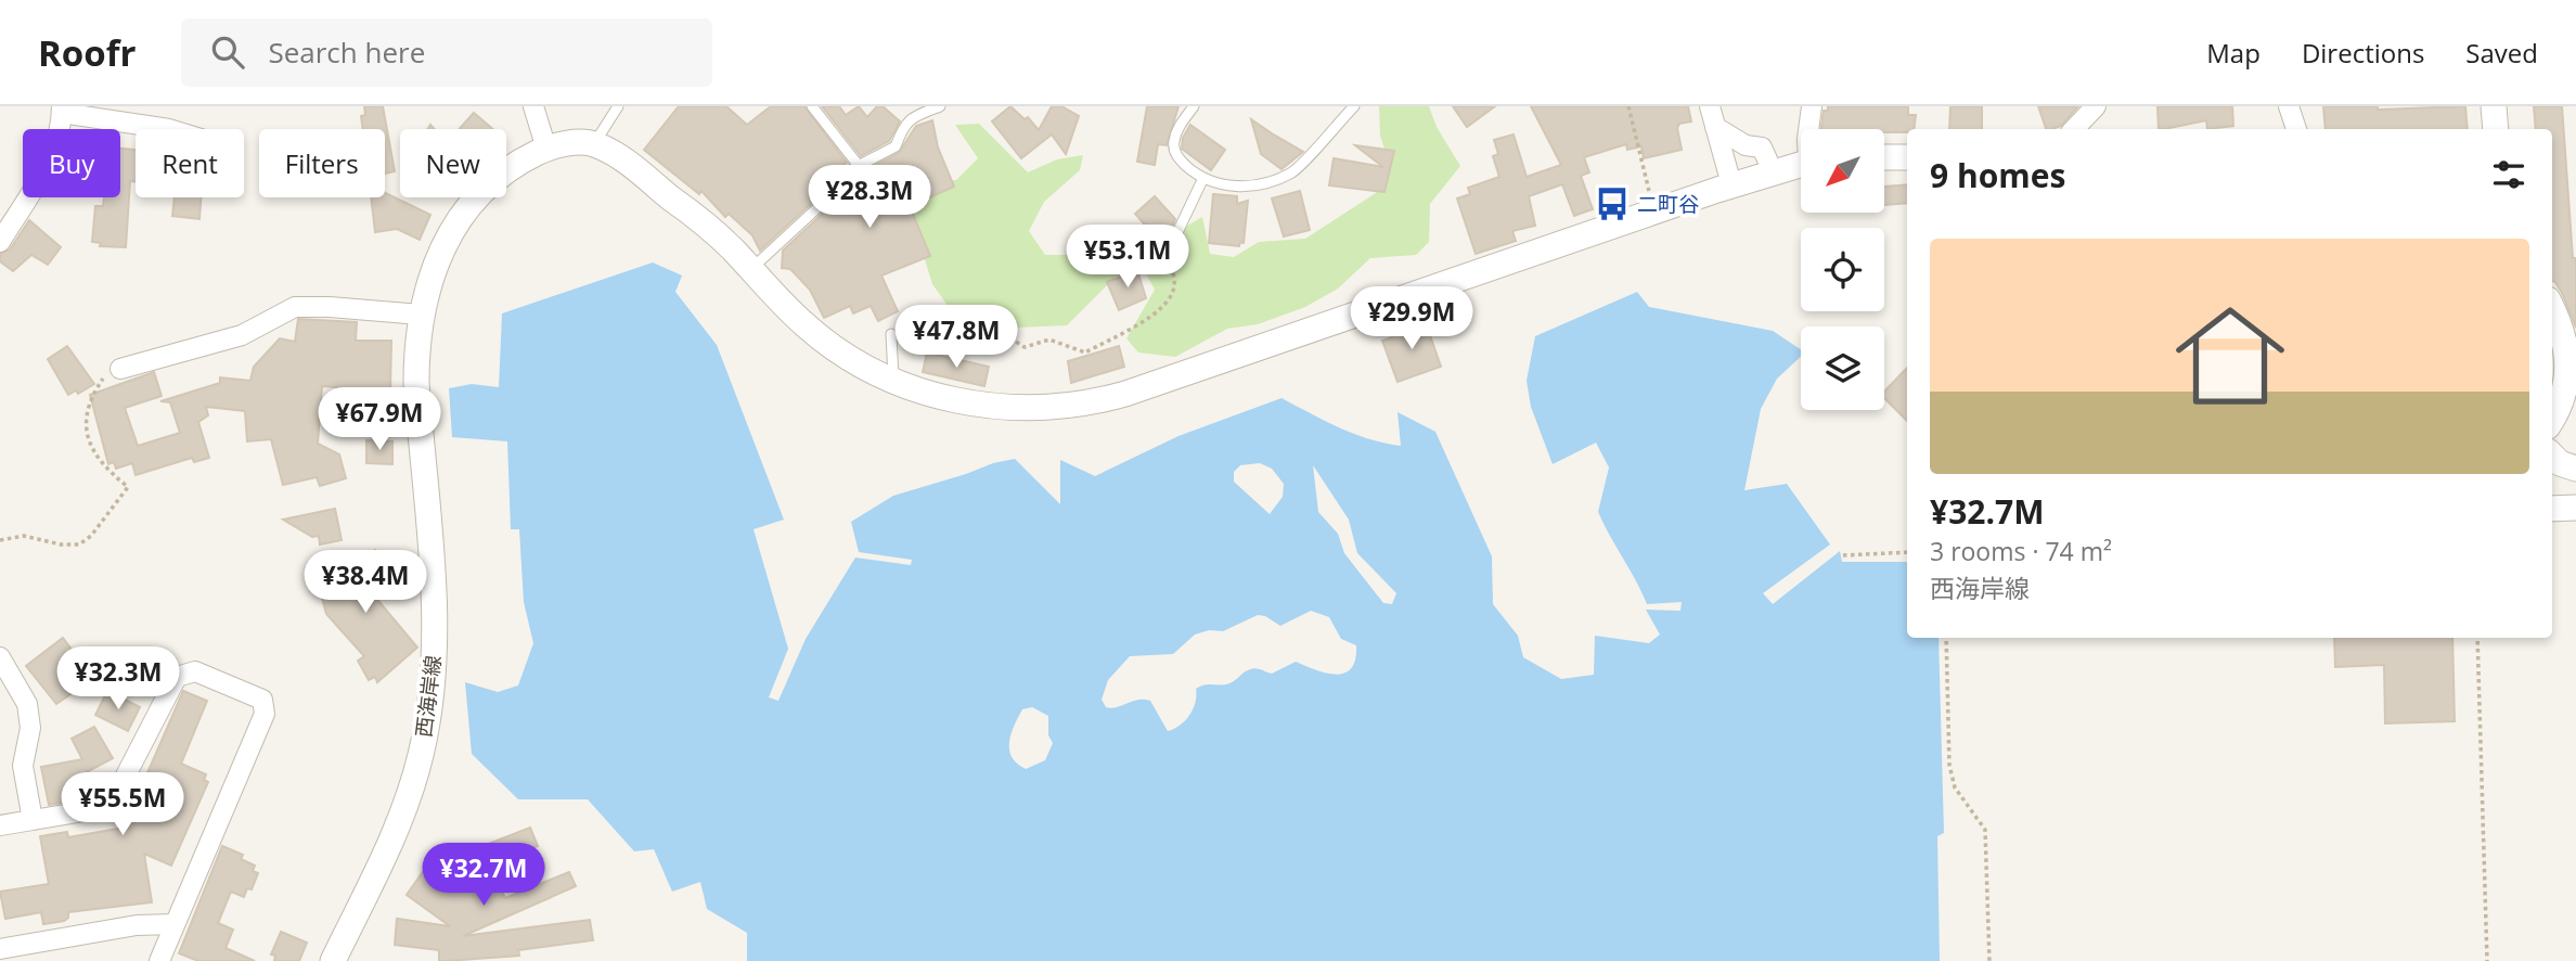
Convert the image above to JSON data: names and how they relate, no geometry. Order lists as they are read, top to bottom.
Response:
{
  "streets": {
    "street": ["西海岸線"]
  },
  "places": {
    "bus stop": ["二町谷"]
  },
  "north": "bottom left",
  "page": {
    "header": "Roofr",
    "search": "Search here",
    "nav": ["Map", "Directions", "Saved"],
    "chip": [
      "Buy",
      "Rent",
      "Filters",
      "New"
    ],
    "heading": "9 homes",
    "price": [
      "¥28.3M",
      "¥53.1M",
      "¥29.9M",
      "¥47.8M",
      "¥67.9M",
      "¥38.4M",
      "¥32.3M",
      "¥55.5M",
      "¥32.7M"
    ],
    "list": [
      {
        "name": "¥32.7M",
        "note": "3 rooms · 74 m² · 西海岸線"
      }
    ]
  }
}
